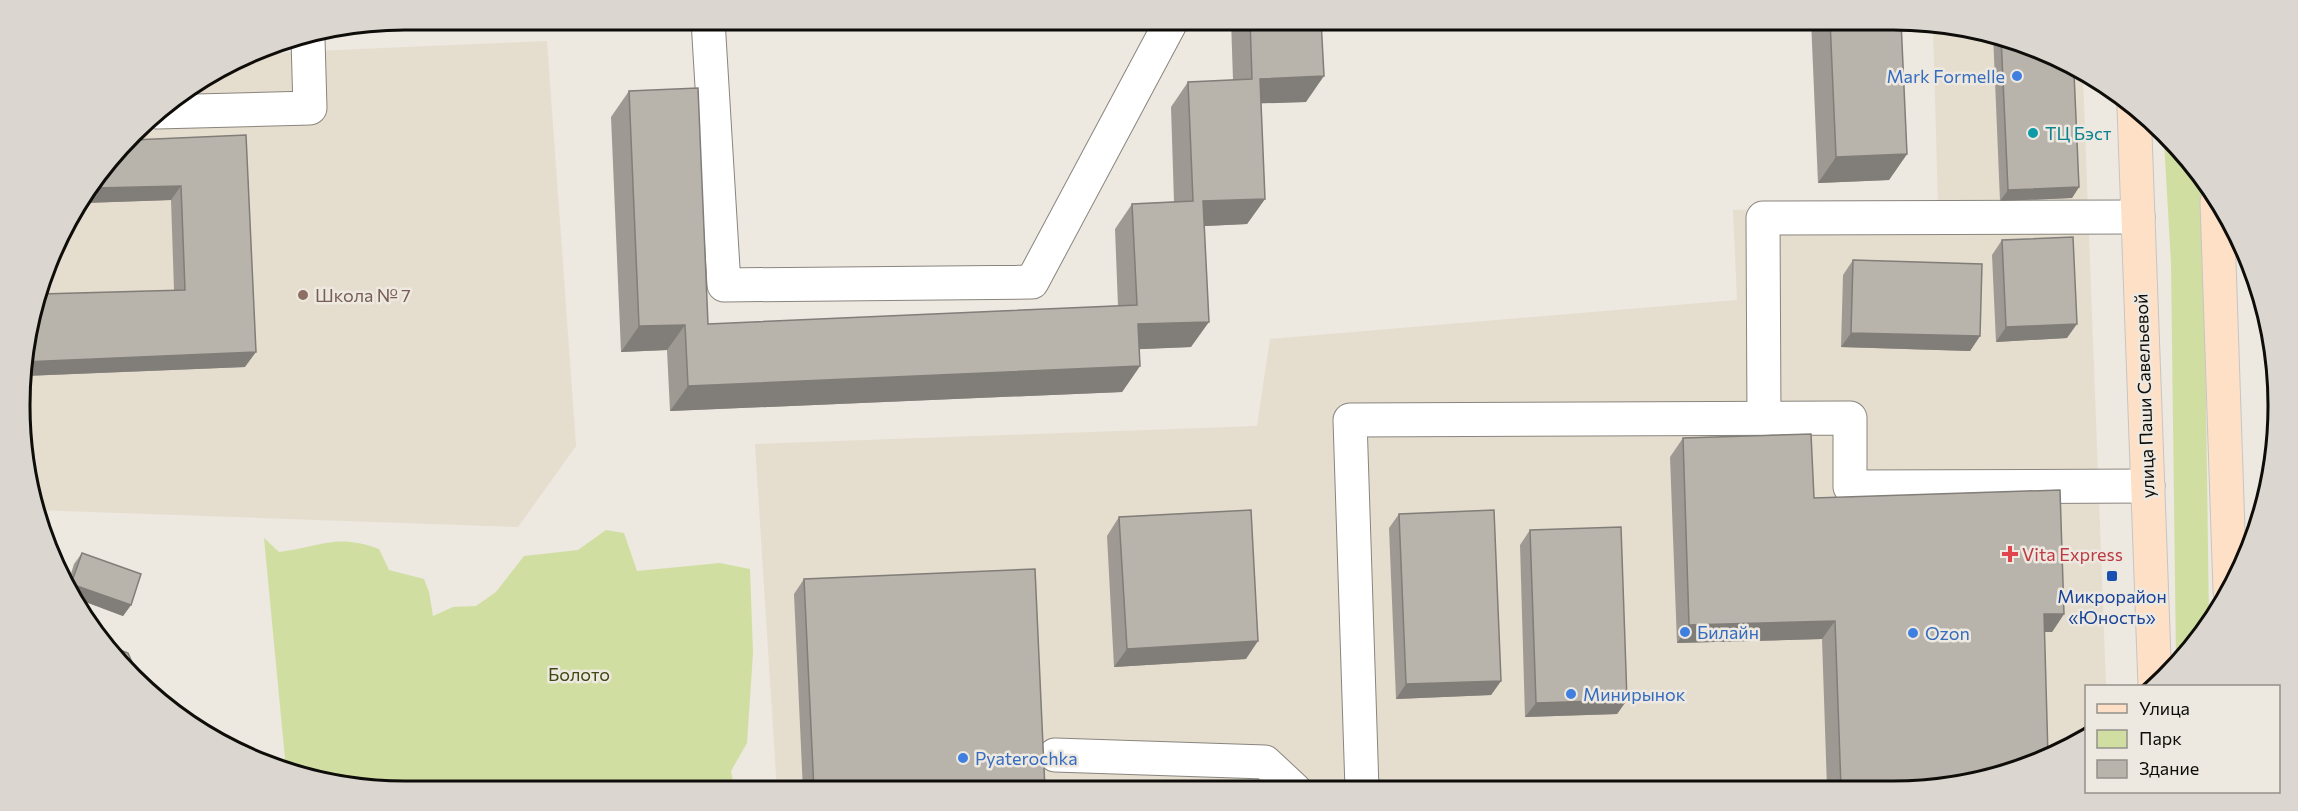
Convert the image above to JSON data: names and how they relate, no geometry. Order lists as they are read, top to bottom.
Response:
{
  "streets": {
    "main road": ["улица Паши Савельевой"]
  },
  "parks": ["Болото"],
  "places": {
    "other": [
      "Mark Formelle",
      "ТЦ Бэст",
      "Школа № 7",
      "Билайн",
      "Ozon",
      "Минирынок",
      "Pyaterochka"
    ],
    "health": ["Vita Express"],
    "transit": ["Микрорайон «Юность»"]
  },
  "legend": ["Улица", "Парк", "Здание"]
}
